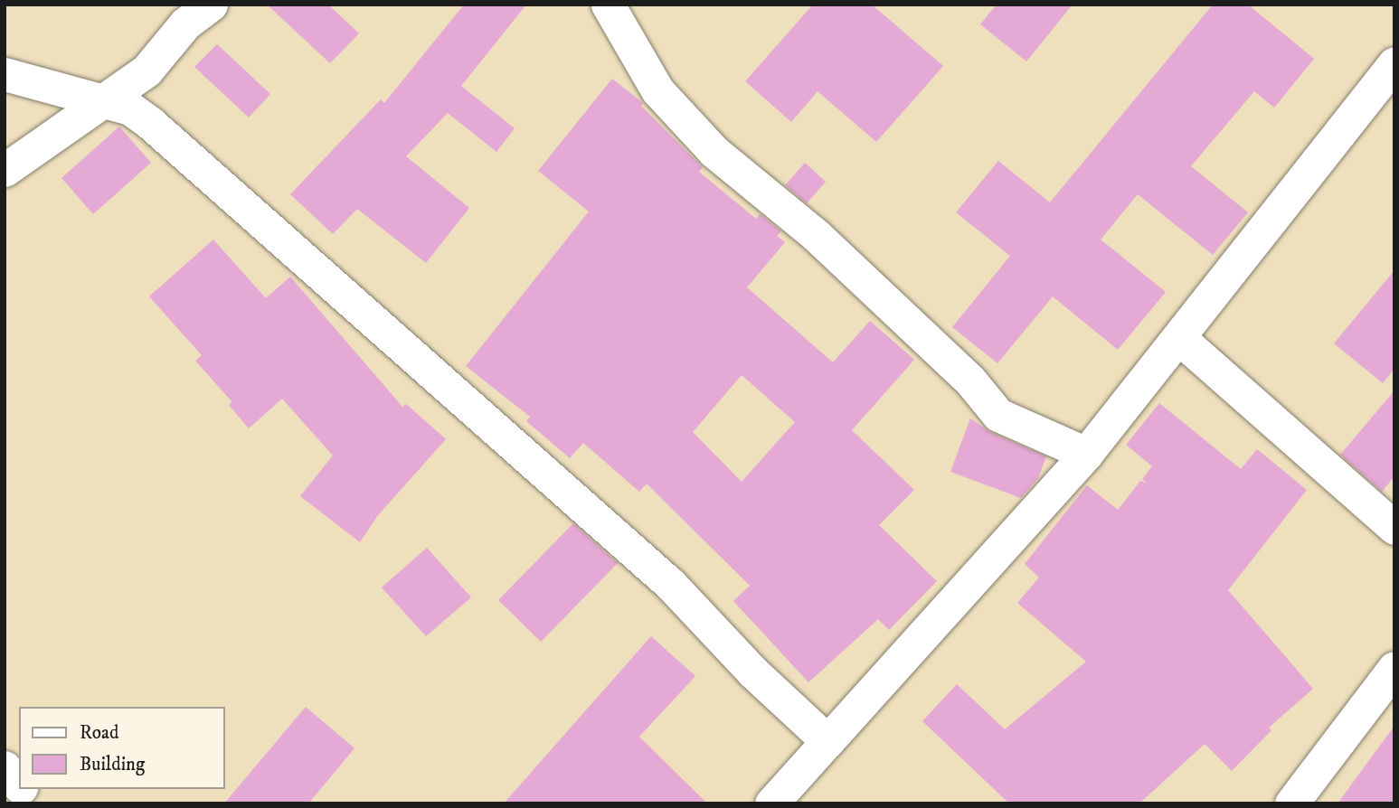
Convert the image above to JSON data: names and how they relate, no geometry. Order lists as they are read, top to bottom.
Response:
{
  "legend": ["Road", "Building"]
}
